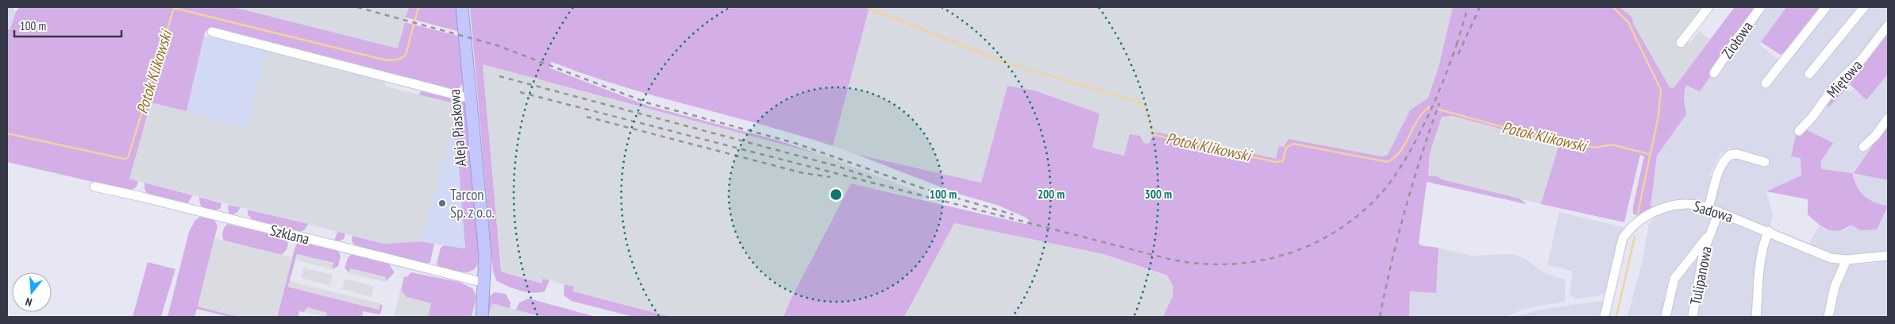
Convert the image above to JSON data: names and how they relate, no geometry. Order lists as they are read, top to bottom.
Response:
{
  "streets": {
    "main road": ["Aleja Piaskowa"],
    "street": [
      "Ziołowa",
      "Miętowa",
      "Sadowa",
      "Szklana",
      "Tulipanowa"
    ]
  },
  "crossings": [
    ["Aleja Piaskowa", "Szklana"],
    ["Sadowa", "Tulipanowa"]
  ],
  "water": ["Potok Klikowski"],
  "places": ["Tarcon Sp. z o.o."],
  "scale_bar": "100 m",
  "north": "bottom",
  "rings": ["100 m", "200 m", "300 m"]
}
